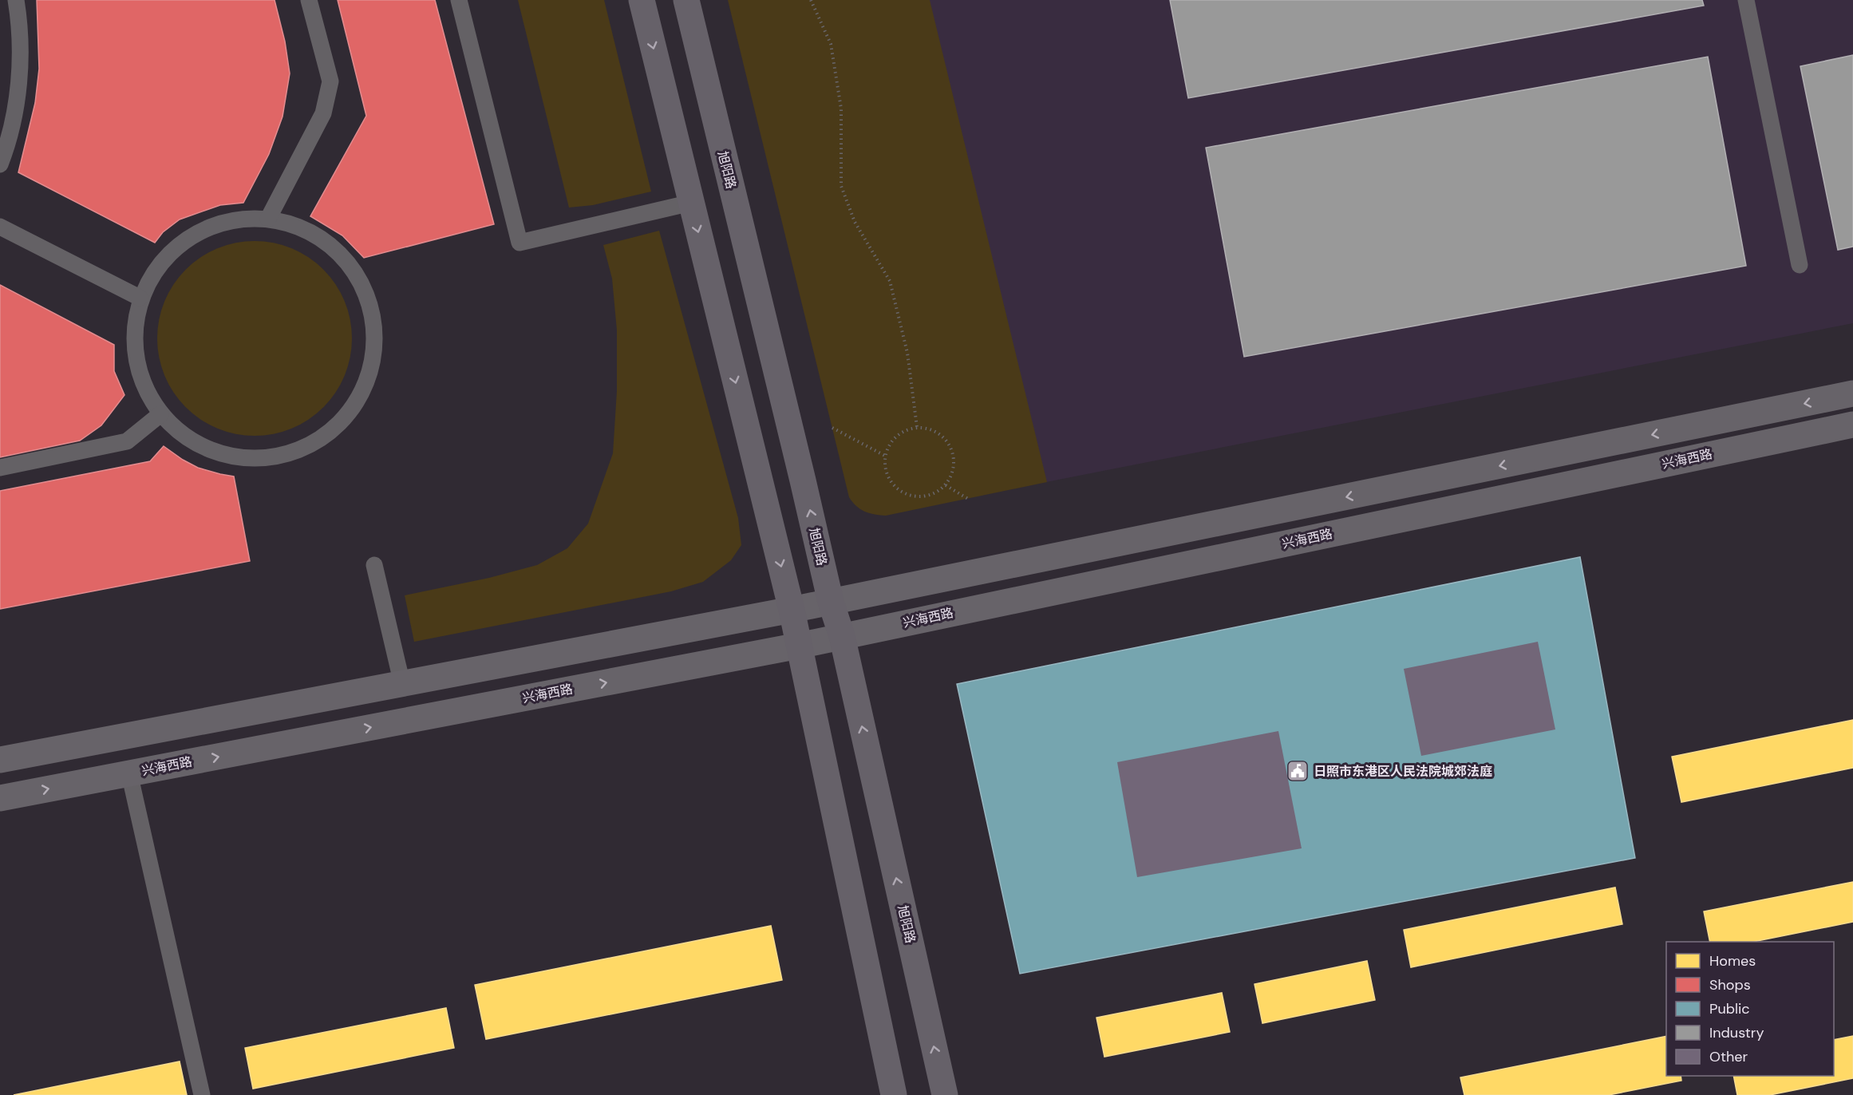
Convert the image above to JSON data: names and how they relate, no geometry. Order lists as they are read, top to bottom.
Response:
{
  "streets": {
    "main road": ["旭阳路", "兴海西路"]
  },
  "crossings": [
    ["旭阳路", "兴海西路"]
  ],
  "places": {
    "public building": ["日照市东港区人民法院城郊法庭"]
  },
  "legend": [
    "Homes",
    "Shops",
    "Public",
    "Industry",
    "Other"
  ]
}
